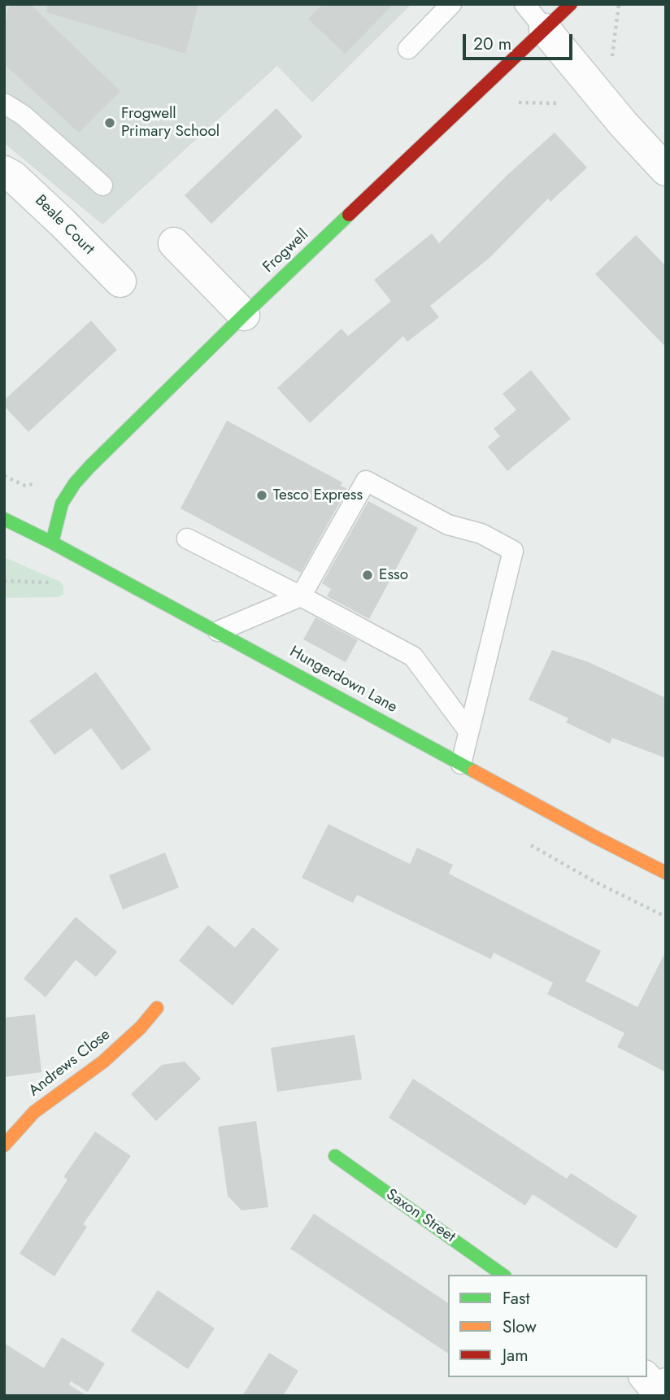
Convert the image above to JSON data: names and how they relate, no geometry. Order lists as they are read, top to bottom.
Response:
{
  "streets": {
    "street": [
      "Beale Court",
      "Frogwell",
      "Hungerdown Lane",
      "Andrews Close",
      "Saxon Street"
    ]
  },
  "crossings": [
    ["Frogwell", "Hungerdown Lane"]
  ],
  "places": ["Frogwell Primary School", "Tesco Express", "Esso"],
  "legend": ["Fast", "Slow", "Jam"],
  "scale_bar": "20 m"
}
